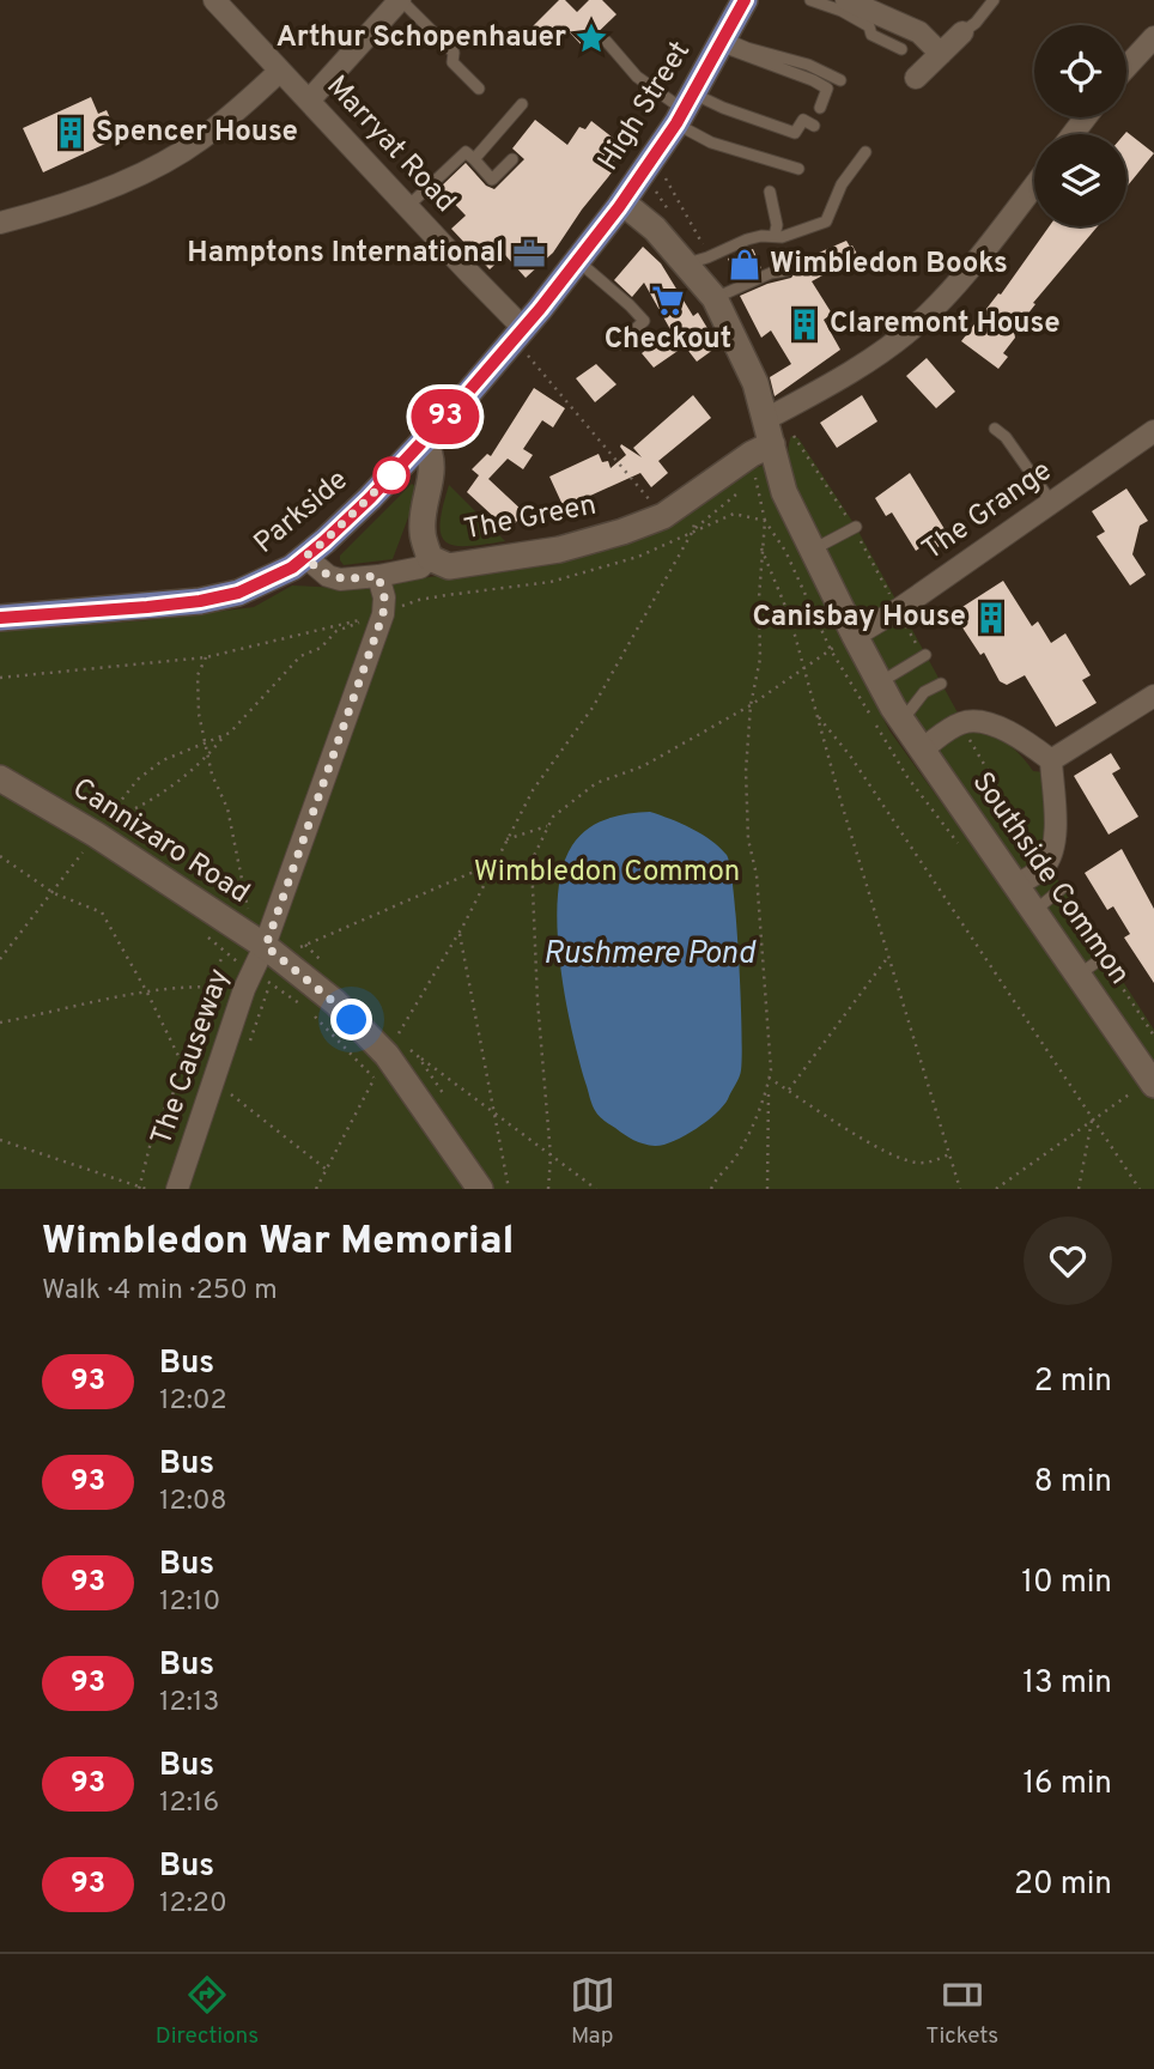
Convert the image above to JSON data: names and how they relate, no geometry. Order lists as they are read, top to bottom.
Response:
{
  "streets": {
    "main road": ["High Street", "Parkside"],
    "street": [
      "Marryat Road",
      "The Grange",
      "The Green",
      "Cannizaro Road",
      "Southside Common",
      "The Causeway"
    ]
  },
  "crossings": [
    ["High Street", "Marryat Road"],
    ["High Street", "Parkside"],
    ["High Street", "The Green"],
    ["High Street", "Southside Common"],
    ["Marryat Road", "Parkside"],
    ["Marryat Road", "The Green"],
    ["The Grange", "Southside Common"],
    ["Parkside", "The Green"],
    ["The Green", "Southside Common"],
    ["Cannizaro Road", "The Causeway"]
  ],
  "water": ["Rushmere Pond"],
  "parks": ["Wimbledon Common"],
  "places": {
    "place": ["Arthur Schopenhauer"],
    "building": ["Spencer House", "Claremont House", "Canisbay House"],
    "office": ["Hamptons International"],
    "shop": ["Wimbledon Books"],
    "supermarket": ["Checkout"]
  },
  "lines": ["bus line 93"],
  "page": {
    "on_map": "93",
    "heading": ["Wimbledon War Memorial", "Walk · 4 min · 250 m"],
    "list": [
      {
        "mark": "93",
        "name": "Bus",
        "note": "12:02",
        "value": "2 min"
      },
      {
        "mark": "93",
        "name": "Bus",
        "note": "12:08",
        "value": "8 min"
      },
      {
        "mark": "93",
        "name": "Bus",
        "note": "12:10",
        "value": "10 min"
      },
      {
        "mark": "93",
        "name": "Bus",
        "note": "12:13",
        "value": "13 min"
      },
      {
        "mark": "93",
        "name": "Bus",
        "note": "12:16",
        "value": "16 min"
      },
      {
        "mark": "93",
        "name": "Bus",
        "note": "12:20",
        "value": "20 min"
      }
    ],
    "tabs": ["Directions", "Map", "Tickets"]
  }
}
